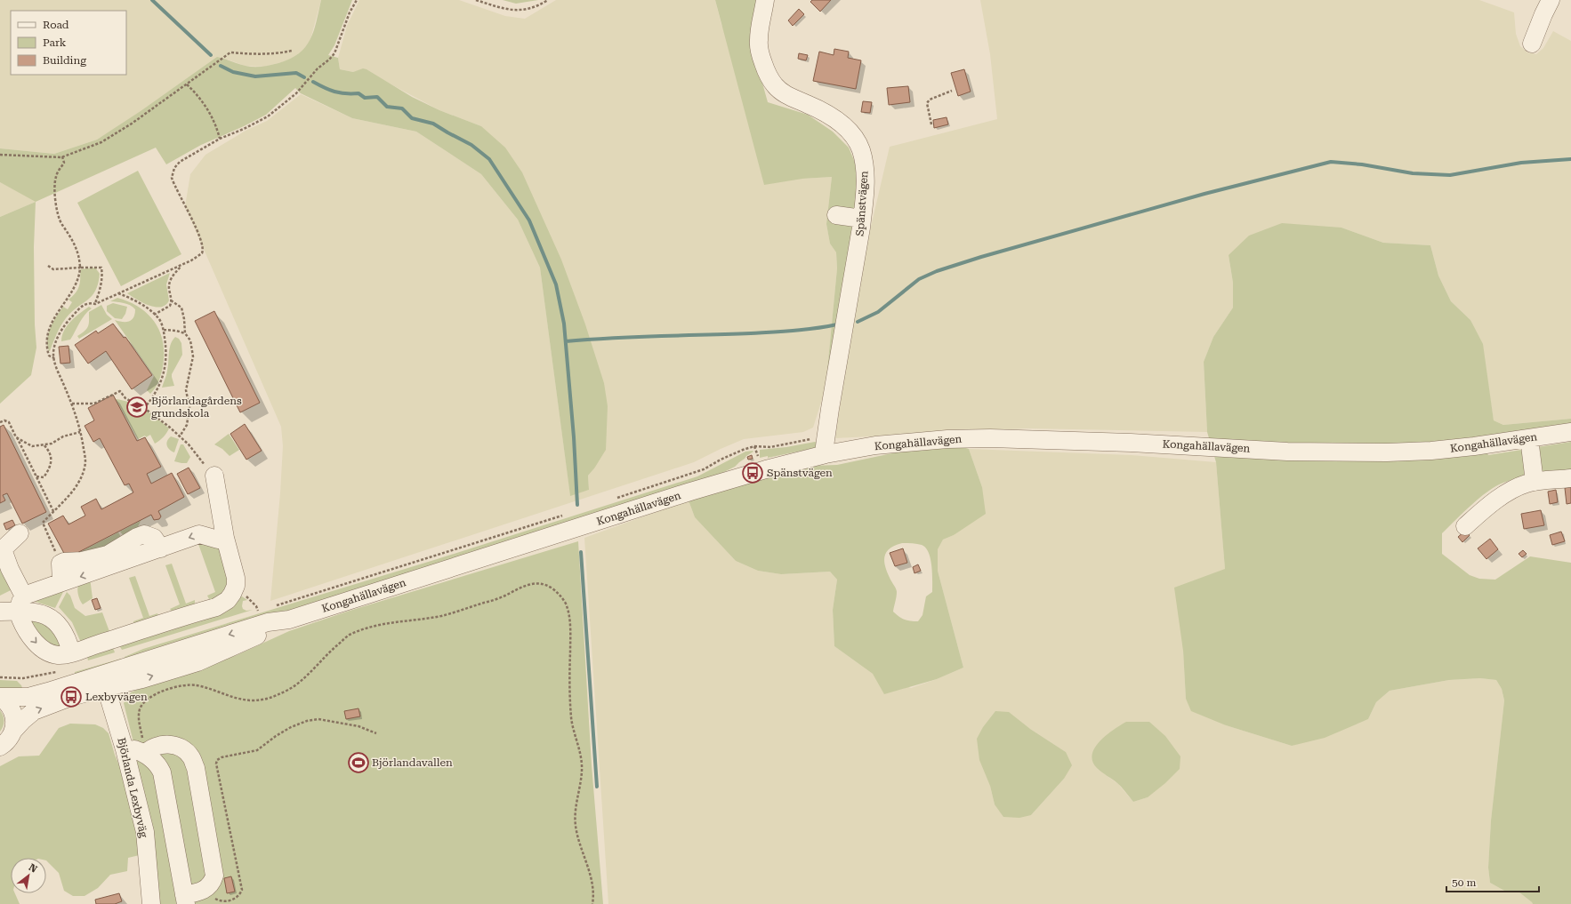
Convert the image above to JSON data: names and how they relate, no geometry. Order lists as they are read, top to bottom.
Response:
{
  "streets": {
    "street": ["Spänstvägen", "Kongahällavägen", "Björlanda Lexbyväg"]
  },
  "crossings": [
    ["Spänstvägen", "Kongahällavägen"],
    ["Kongahällavägen", "Björlanda Lexbyväg"]
  ],
  "places": {
    "school or university": ["Björlandagårdens grundskola"],
    "bus stop": ["Spänstvägen", "Lexbyvägen"],
    "sports": ["Björlandavallen"]
  },
  "legend": ["Road", "Park", "Building"],
  "scale_bar": "50 m",
  "north": "top right"
}
